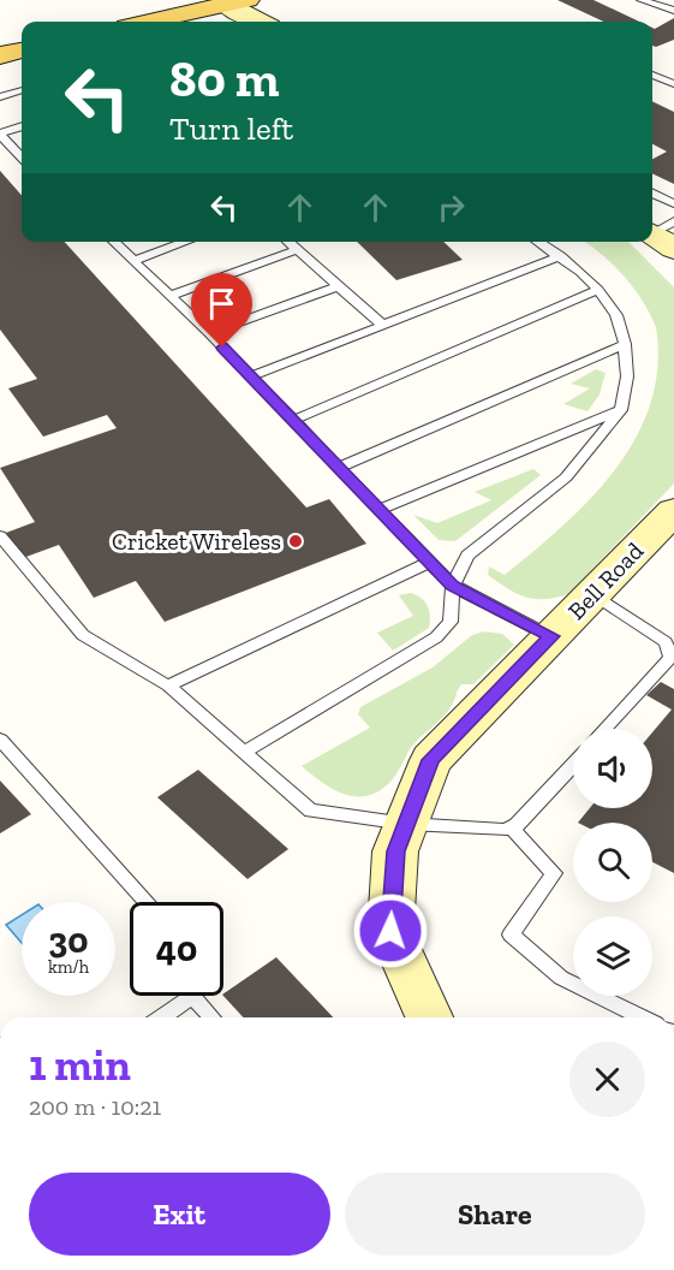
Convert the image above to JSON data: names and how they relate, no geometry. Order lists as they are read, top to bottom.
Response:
{
  "streets": {
    "street": ["Bell Road"]
  },
  "places": ["Cricket Wireless"],
  "page": {
    "turn": ["80 m", "Turn left"],
    "speed": "30 km/h",
    "limit": "40",
    "heading": ["1 min", "200 m · 10:21"],
    "buttons": ["Exit", "Share"]
  }
}
